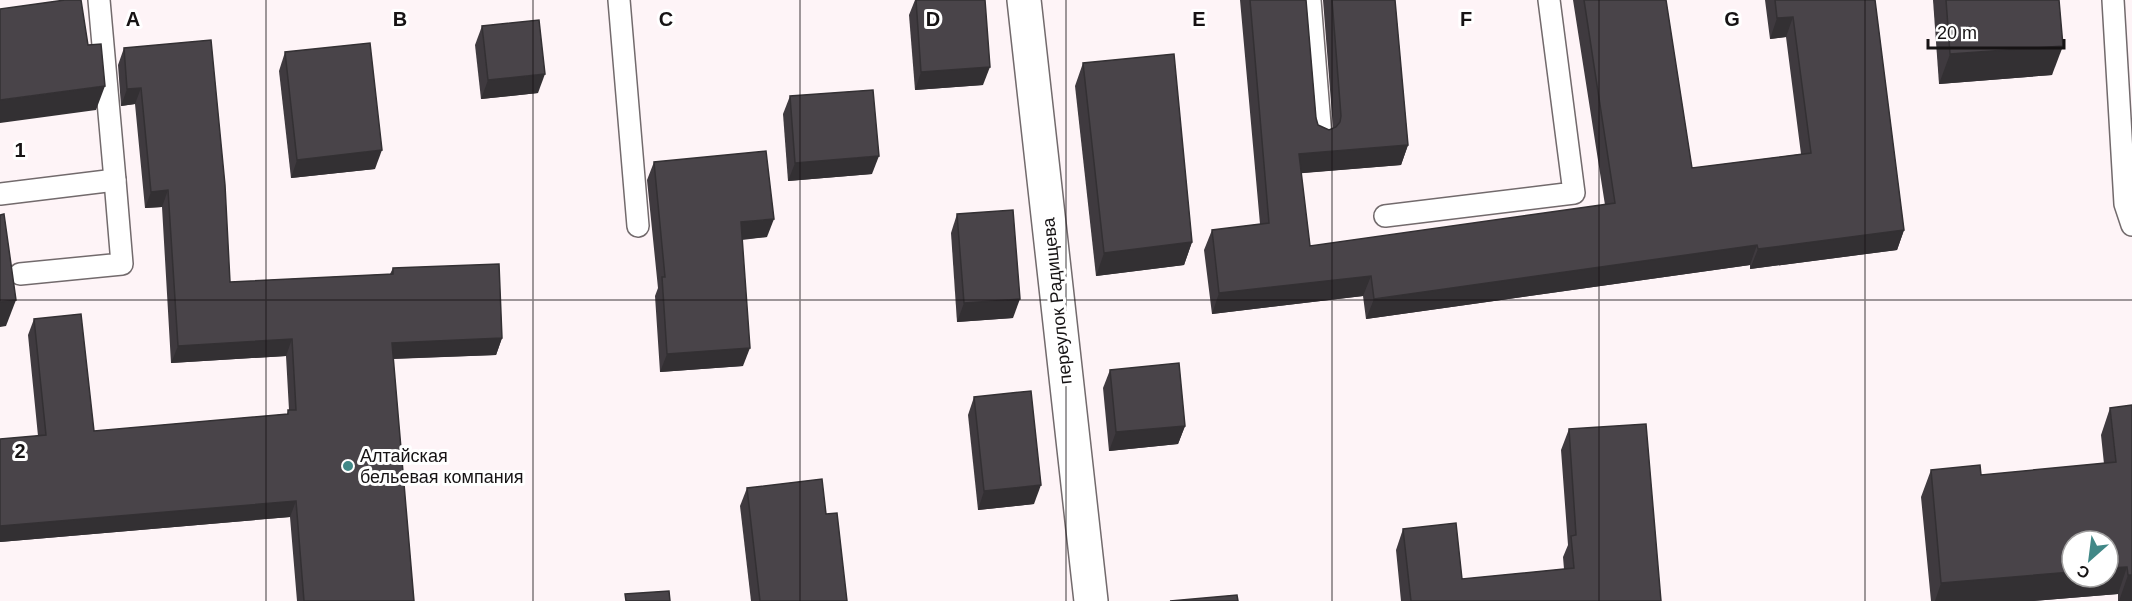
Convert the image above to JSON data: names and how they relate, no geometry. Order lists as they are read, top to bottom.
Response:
{
  "streets": {
    "street": ["переулок Радищева"]
  },
  "places": ["Алтайская бельевая компания"],
  "scale_bar": "20 m",
  "north": "bottom left",
  "grid": {
    "columns": [
      "A",
      "B",
      "C",
      "D",
      "E",
      "F",
      "G"
    ],
    "rows": ["1", "2"]
  }
}
